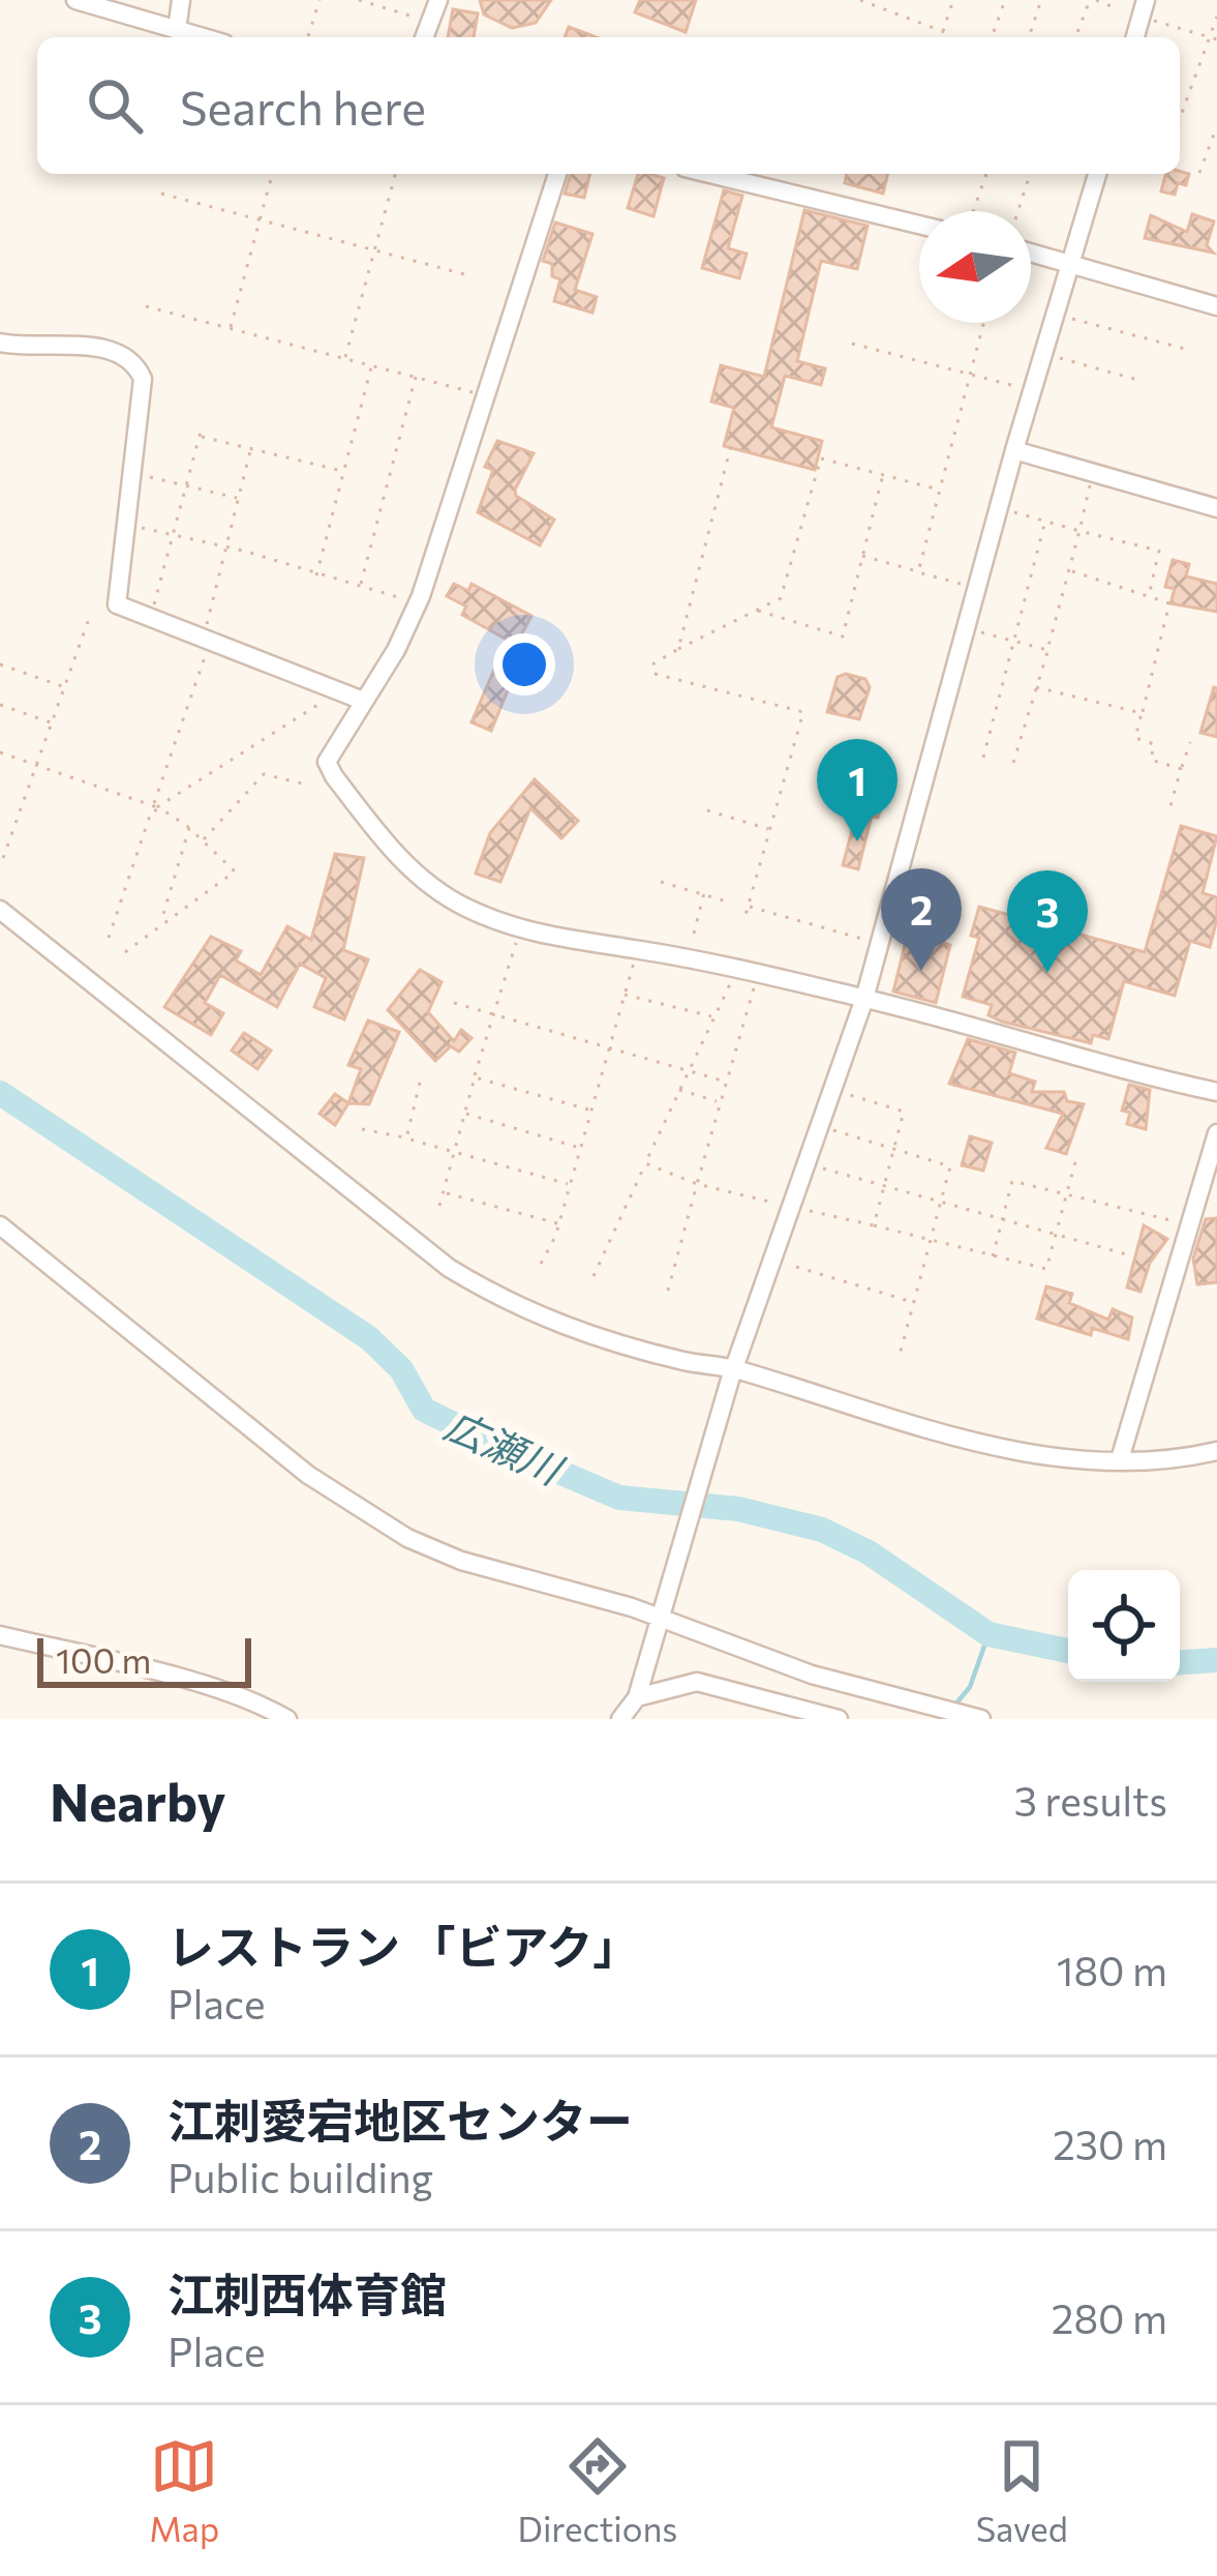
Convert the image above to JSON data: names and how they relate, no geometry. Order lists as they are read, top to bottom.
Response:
{
  "water": ["広瀬川"],
  "scale_bar": "100 m",
  "north": "left",
  "page": {
    "search": "Search here",
    "pins": ["1", "2", "3"],
    "scale": "100 m",
    "heading": ["Nearby", "3 results"],
    "list": [
      {
        "mark": "1",
        "name": "レストラン 「ビアク」",
        "note": "Place",
        "value": "180 m"
      },
      {
        "mark": "2",
        "name": "江刺愛宕地区センター",
        "note": "Public building",
        "value": "230 m"
      },
      {
        "mark": "3",
        "name": "江刺西体育館",
        "note": "Place",
        "value": "280 m"
      }
    ],
    "nav": ["Map", "Directions", "Saved"]
  }
}
